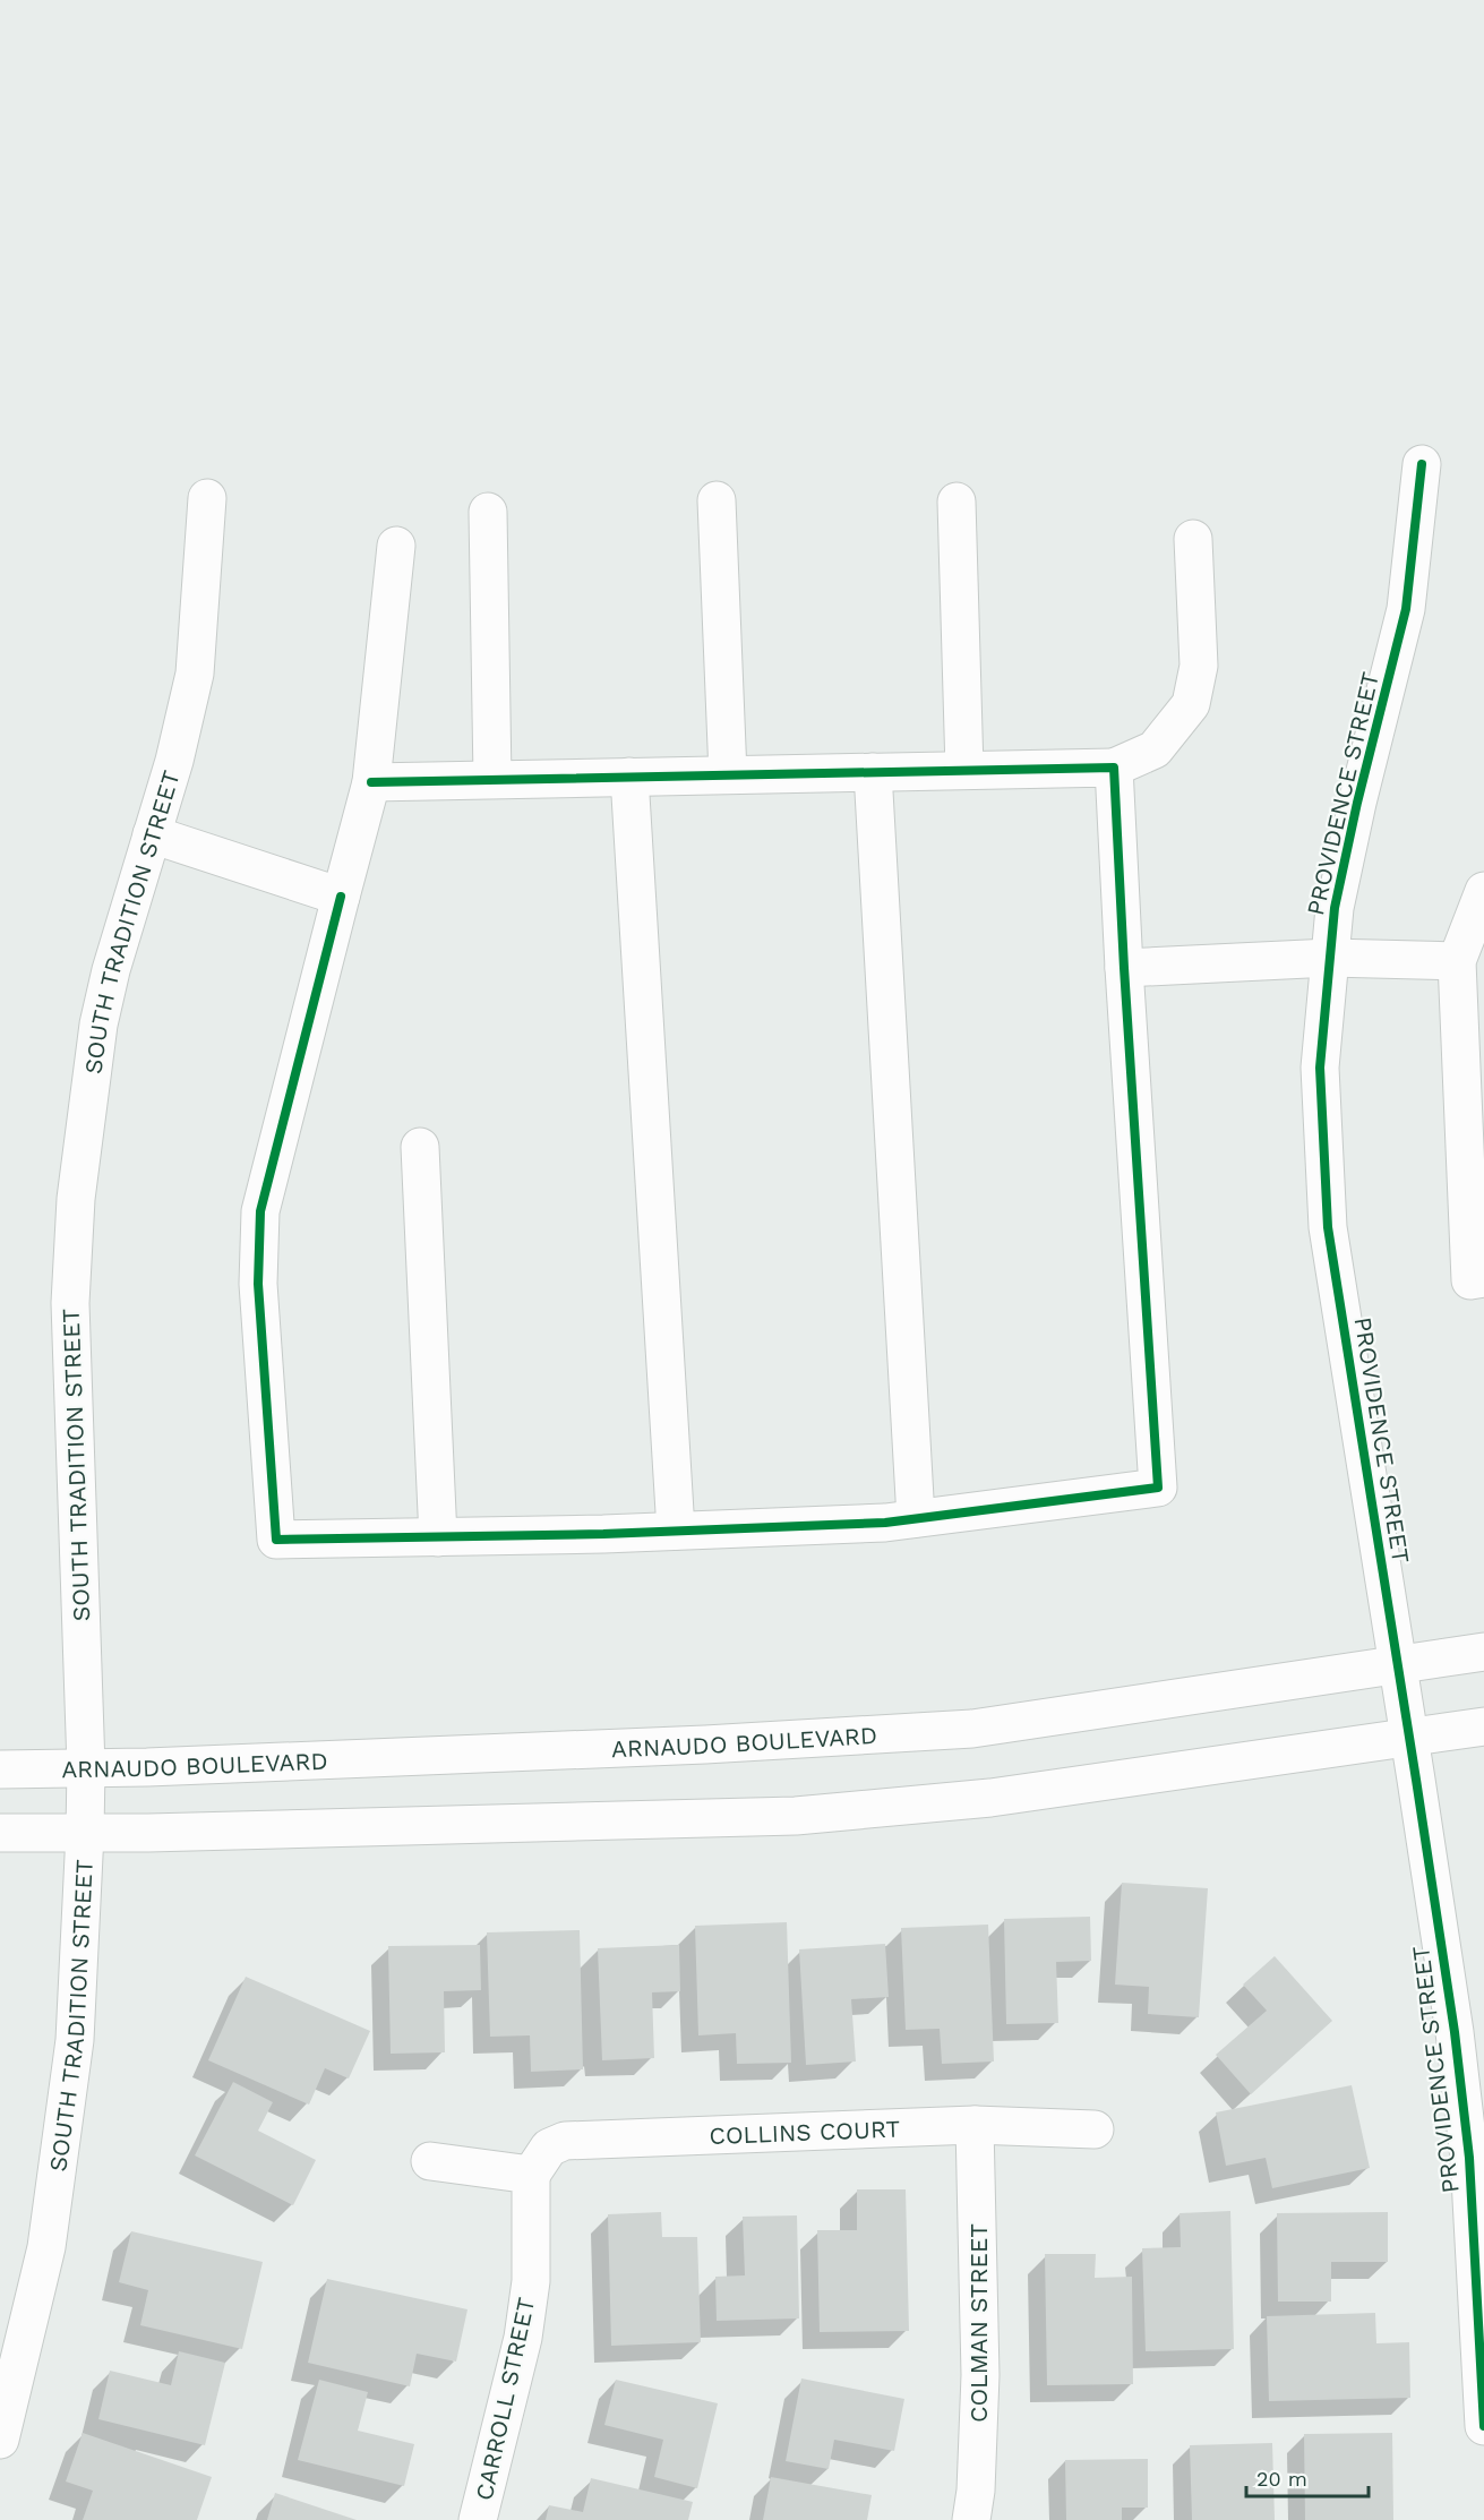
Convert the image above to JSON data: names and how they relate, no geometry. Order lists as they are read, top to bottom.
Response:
{
  "streets": {
    "street": [
      "PROVIDENCE STREET",
      "SOUTH TRADITION STREET",
      "ARNAUDO BOULEVARD",
      "COLLINS COURT",
      "COLMAN STREET",
      "CARROLL STREET"
    ]
  },
  "crossings": [
    ["PROVIDENCE STREET", "ARNAUDO BOULEVARD"],
    ["SOUTH TRADITION STREET", "ARNAUDO BOULEVARD"],
    ["COLLINS COURT", "COLMAN STREET"],
    ["COLLINS COURT", "CARROLL STREET"]
  ],
  "scale_bar": "20 m"
}
